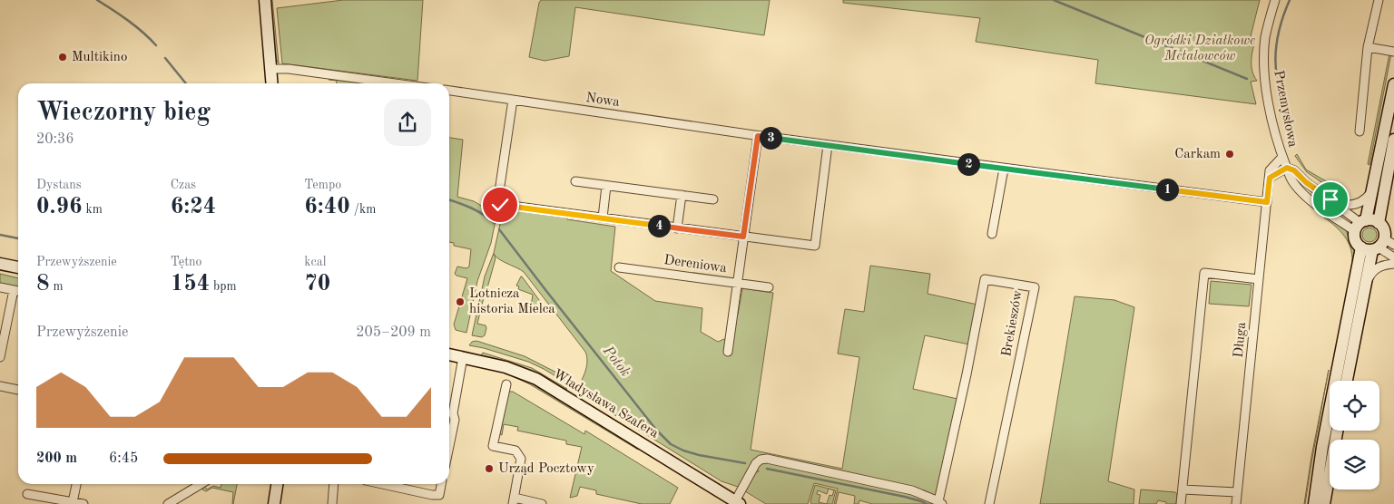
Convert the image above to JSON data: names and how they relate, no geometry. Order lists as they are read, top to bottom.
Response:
{
  "streets": {
    "street": [
      "Nowa",
      "Przemysłowa",
      "Dereniowa",
      "Brekieszów",
      "Długa",
      "Władysława Szafera"
    ]
  },
  "crossings": [
    ["Nowa", "Długa"],
    ["Przemysłowa", "Długa"]
  ],
  "water": ["Potok"],
  "parks": ["Ogródki Działkowe Metalowców"],
  "places": [
    "Multikino",
    "Carkam",
    "Lotnicza historia Mielca",
    "Urząd Pocztowy"
  ],
  "page": {
    "heading": ["Wieczorny bieg", "20:36"],
    "pins": [
      "3",
      "2",
      "1",
      "4"
    ],
    "stats": [
      ["Dystans", "0.96 km"],
      ["Czas", "6:24"],
      ["Tempo", "6:40 /km"],
      ["Przewyższenie", "8 m"],
      ["Tętno", "154 bpm"],
      ["kcal", "70"]
    ],
    "chart": ["Przewyższenie", "205–209 m"],
    "list": [
      {
        "name": "200 m",
        "note": "6:45"
      }
    ]
  }
}
